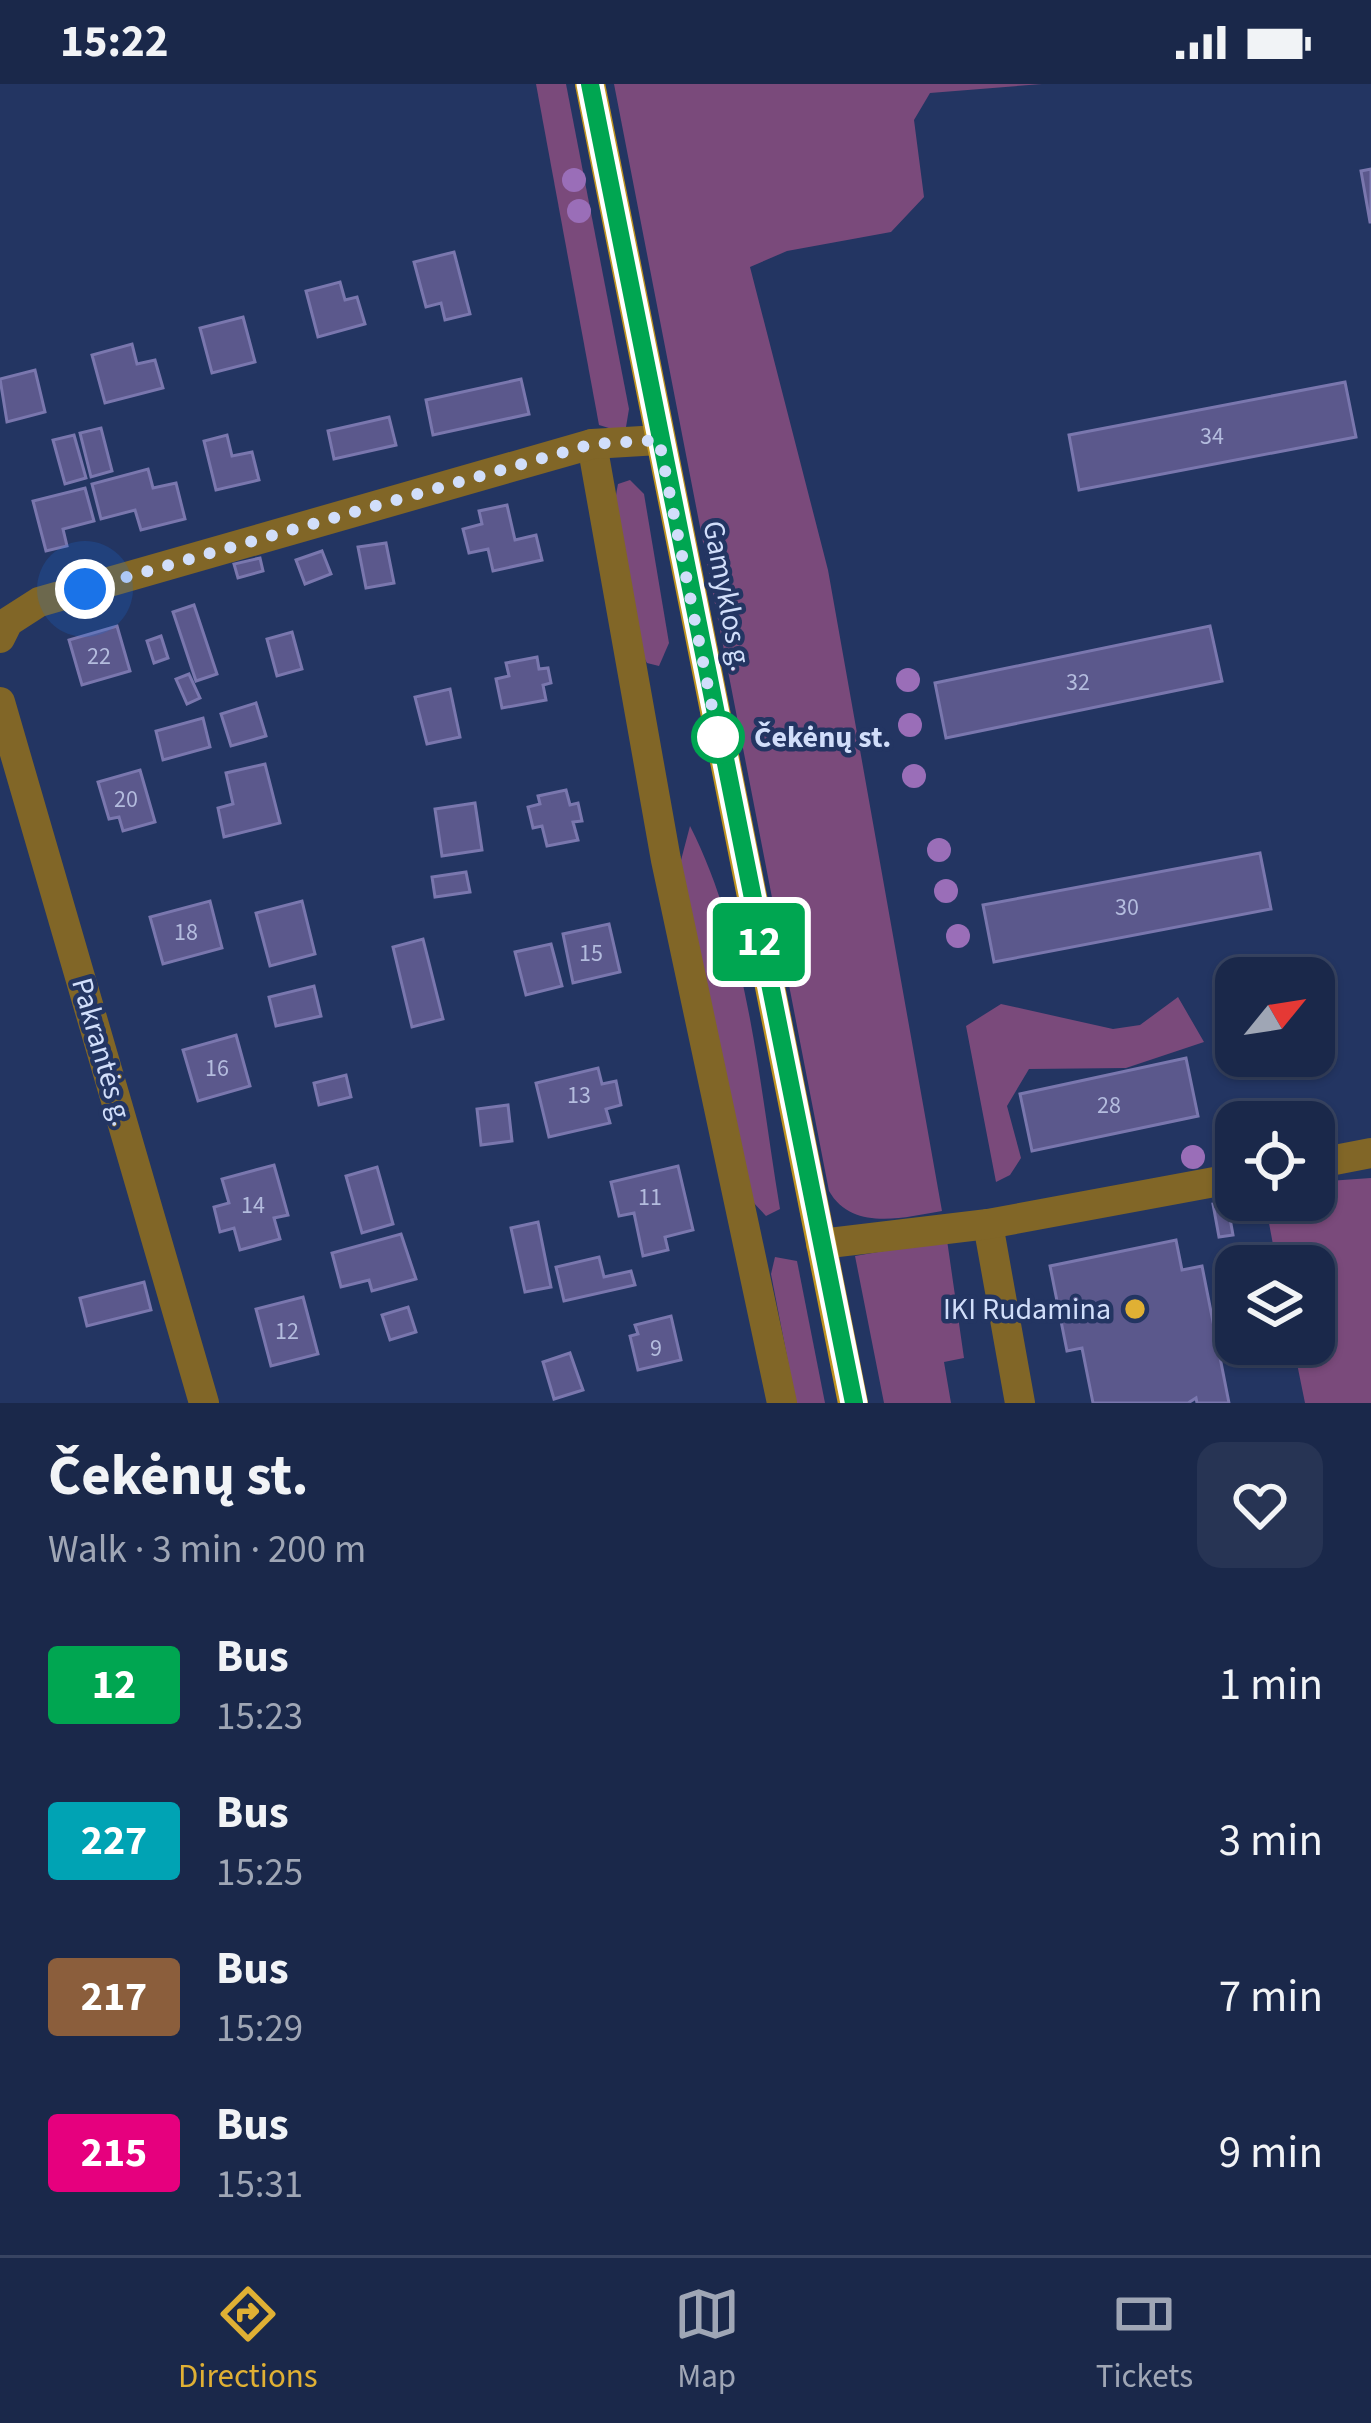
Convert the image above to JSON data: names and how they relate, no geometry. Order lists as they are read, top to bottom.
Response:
{
  "streets": {
    "main road": ["Gamyklos g."],
    "street": ["Pakrantės g."]
  },
  "places": ["Čekėnų st.", "IKI Rudamina"],
  "lines": ["bus line 12"],
  "house_numbers": [
    "34",
    "22",
    "32",
    "20",
    "30",
    "18",
    "15",
    "16",
    "13",
    "28",
    "11",
    "14",
    "12",
    "9"
  ],
  "north": "top right",
  "page": {
    "status": "15:22",
    "on_map": "12",
    "heading": ["Čekėnų st.", "Walk · 3 min · 200 m"],
    "list": [
      {
        "mark": "12",
        "name": "Bus",
        "note": "15:23",
        "value": "1 min"
      },
      {
        "mark": "227",
        "name": "Bus",
        "note": "15:25",
        "value": "3 min"
      },
      {
        "mark": "217",
        "name": "Bus",
        "note": "15:29",
        "value": "7 min"
      },
      {
        "mark": "215",
        "name": "Bus",
        "note": "15:31",
        "value": "9 min"
      }
    ],
    "tabs": ["Directions", "Map", "Tickets"]
  }
}
